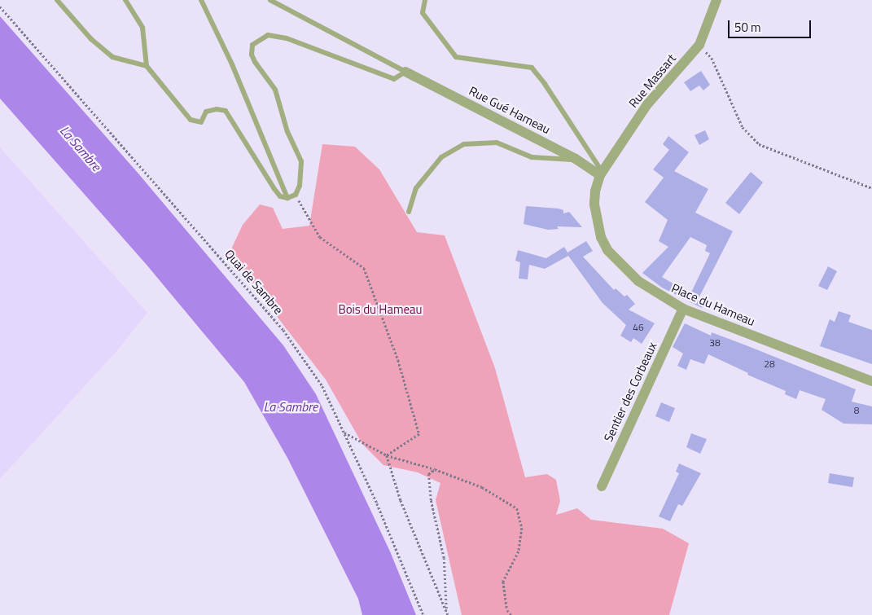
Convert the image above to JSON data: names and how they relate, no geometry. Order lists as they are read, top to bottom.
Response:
{
  "streets": {
    "street": [
      "Rue Massart",
      "Rue Gué Hameau",
      "Place du Hameau",
      "Sentier des Corbeaux"
    ],
    "path": ["Quai de Sambre"]
  },
  "crossings": [
    ["Rue Massart", "Rue Gué Hameau"],
    ["Rue Massart", "Place du Hameau"],
    ["Rue Gué Hameau", "Place du Hameau"],
    ["Place du Hameau", "Sentier des Corbeaux"]
  ],
  "water": ["La Sambre"],
  "parks": ["Bois du Hameau"],
  "house_numbers": [
    "46",
    "38",
    "28",
    "8"
  ],
  "scale_bar": "50 m"
}
